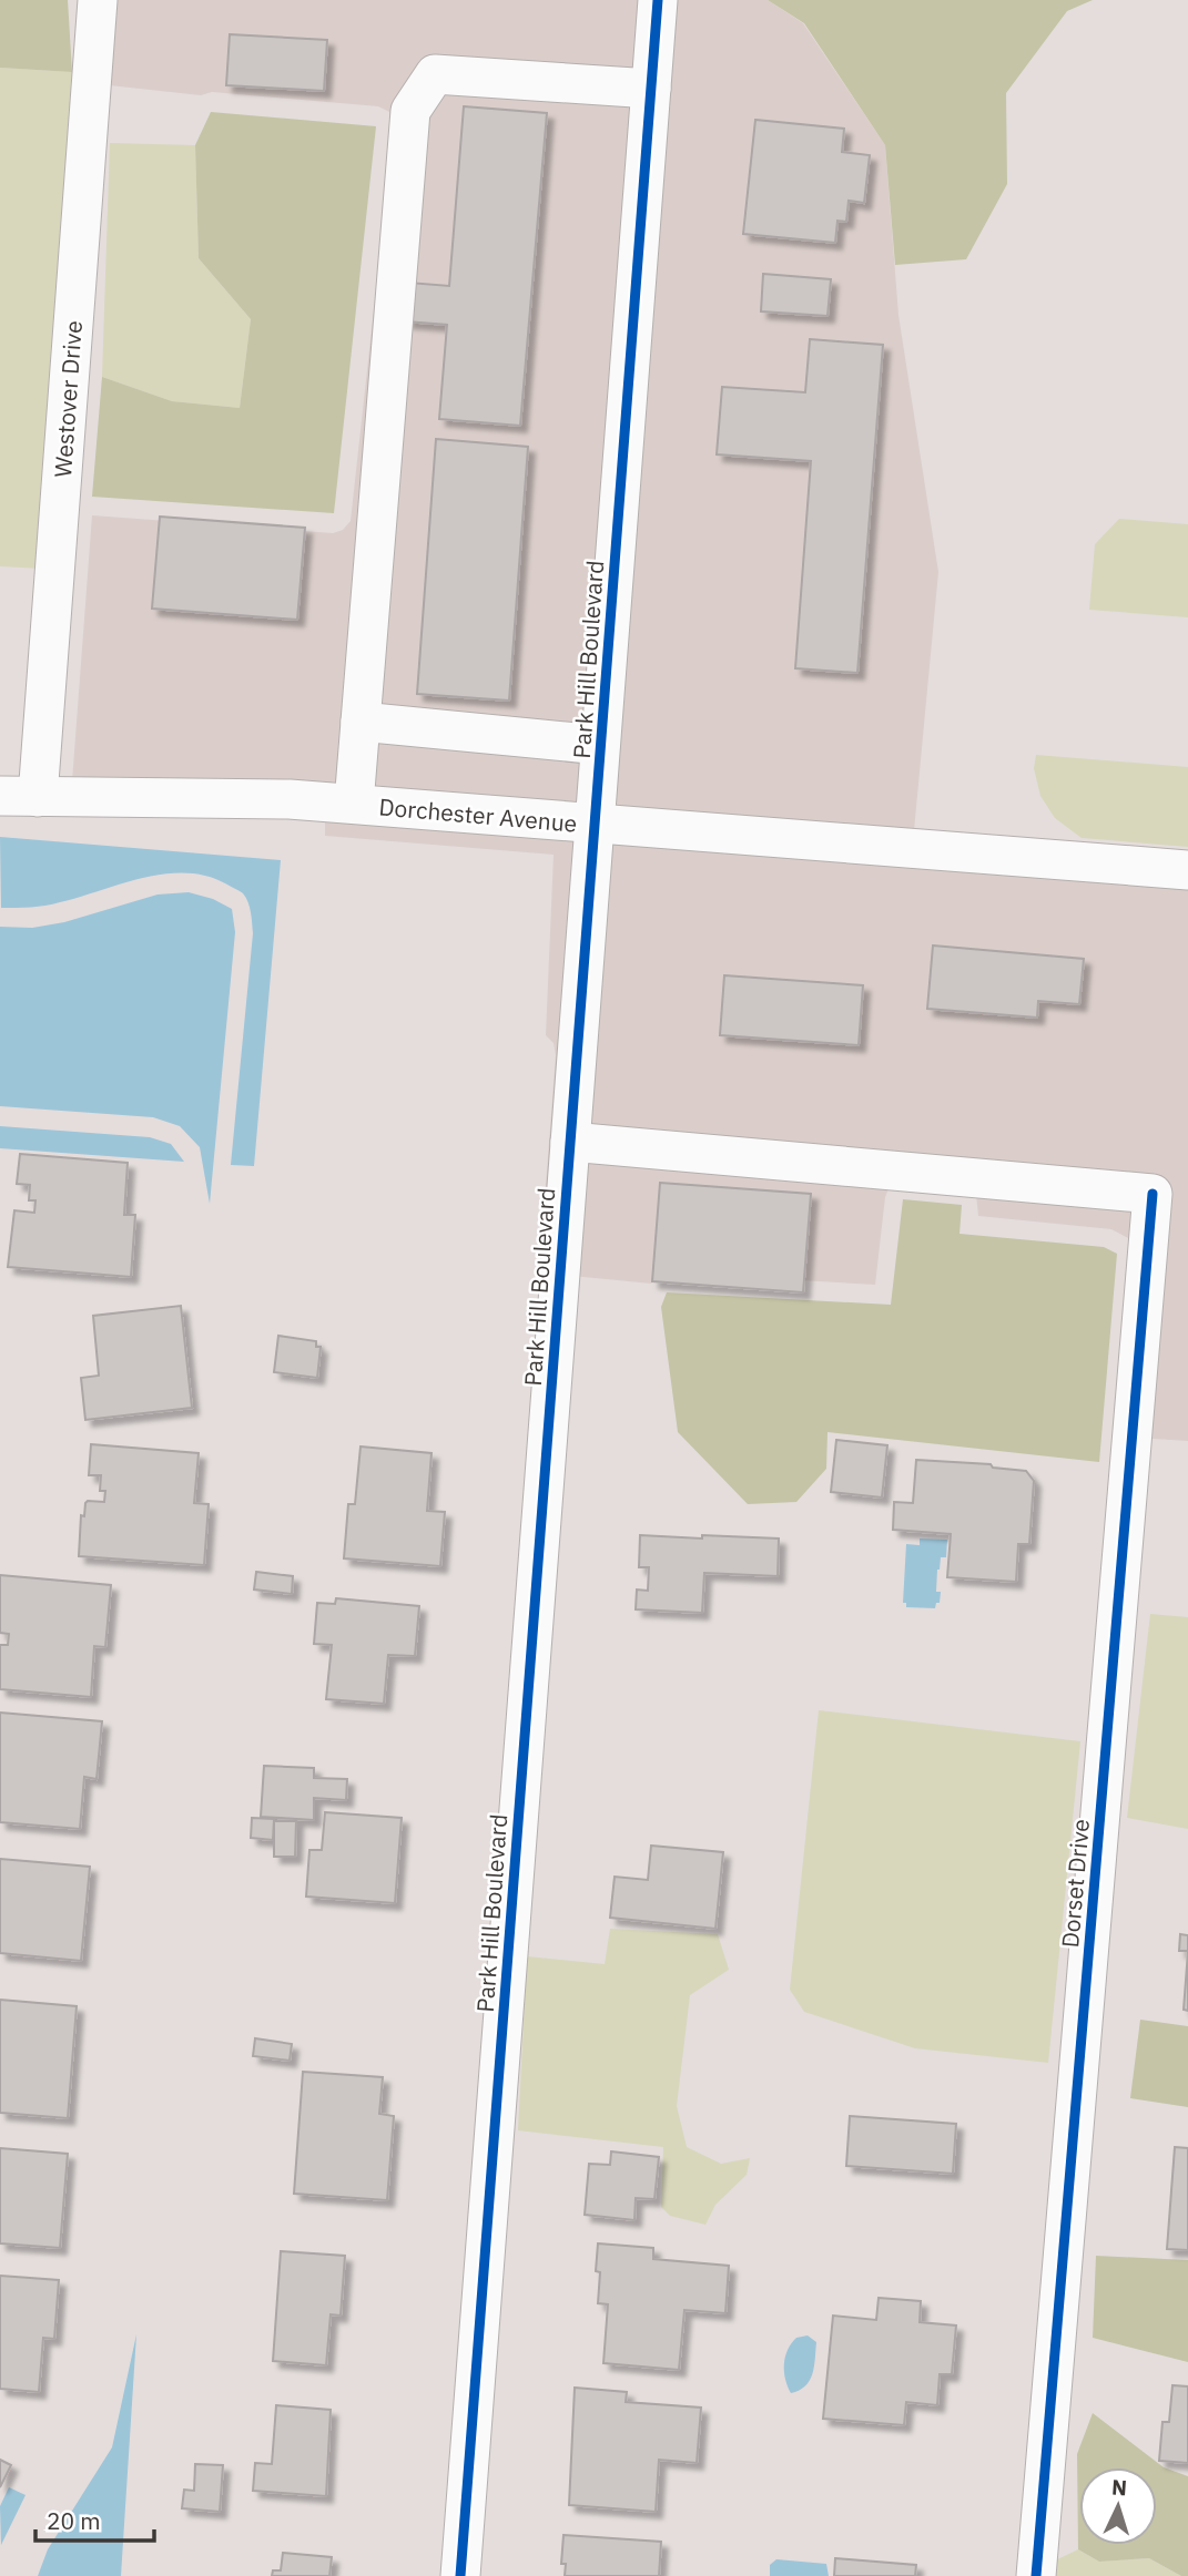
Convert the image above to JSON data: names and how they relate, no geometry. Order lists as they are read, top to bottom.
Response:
{
  "streets": {
    "street": [
      "Westover Drive",
      "Park Hill Boulevard",
      "Dorchester Avenue",
      "Dorset Drive"
    ]
  },
  "crossings": [
    ["Westover Drive", "Dorchester Avenue"],
    ["Park Hill Boulevard", "Dorchester Avenue"],
    ["Park Hill Boulevard", "Dorset Drive"]
  ],
  "scale_bar": "20 m",
  "north": "top"
}
